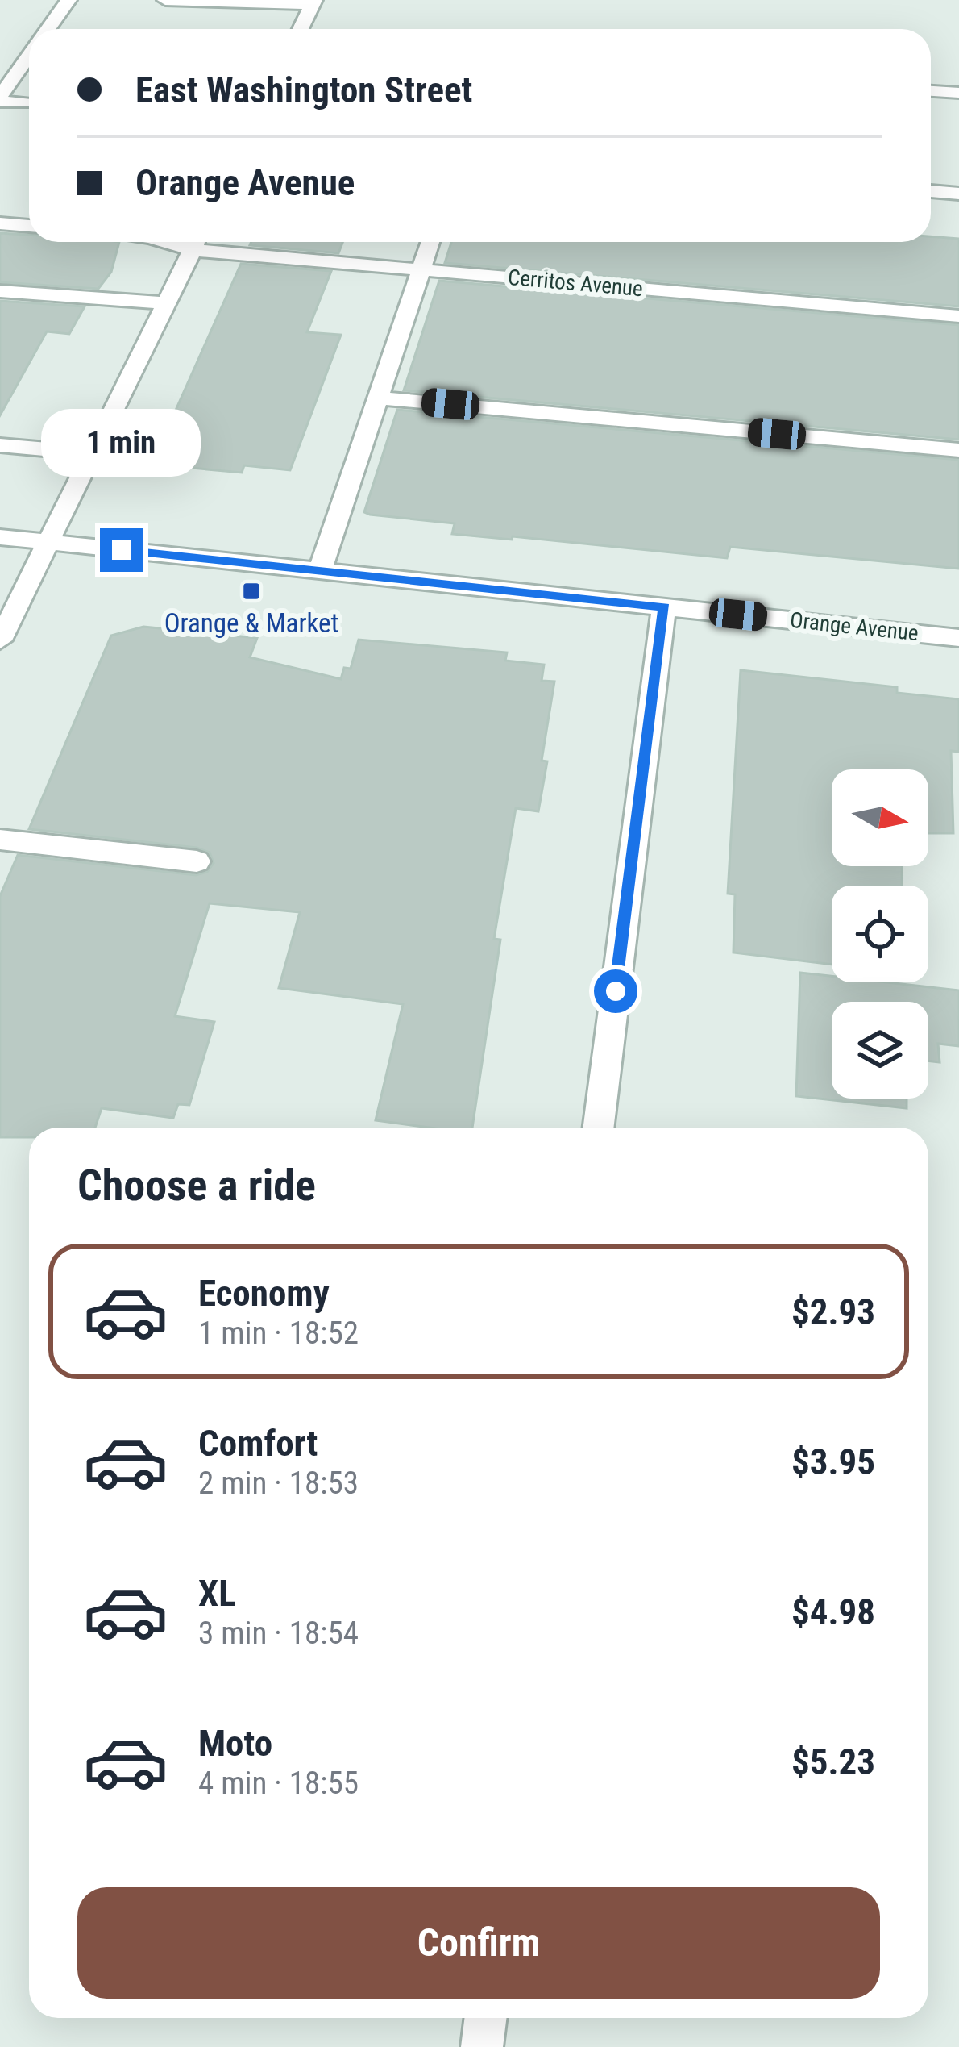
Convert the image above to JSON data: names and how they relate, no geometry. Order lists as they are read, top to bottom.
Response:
{
  "streets": {
    "street": ["Cerritos Avenue", "Orange Avenue"]
  },
  "places": {
    "transit": ["Orange & Market"]
  },
  "north": "right",
  "page": {
    "banner": ["East Washington Street", "Orange Avenue"],
    "bubble": "1 min",
    "heading": "Choose a ride",
    "list": [
      {
        "name": "Economy",
        "note": "1 min · 18:52",
        "value": "$2.93"
      },
      {
        "name": "Comfort",
        "note": "2 min · 18:53",
        "value": "$3.95"
      },
      {
        "name": "XL",
        "note": "3 min · 18:54",
        "value": "$4.98"
      },
      {
        "name": "Moto",
        "note": "4 min · 18:55",
        "value": "$5.23"
      }
    ],
    "buttons": "Confirm"
  }
}
